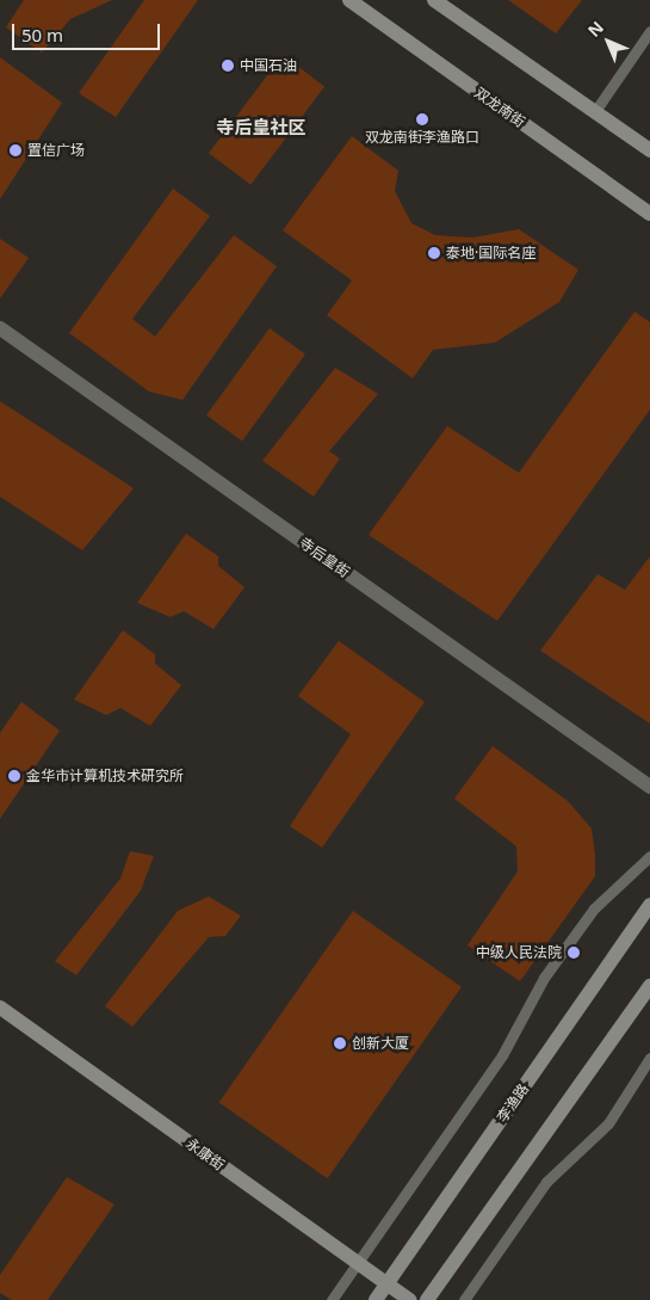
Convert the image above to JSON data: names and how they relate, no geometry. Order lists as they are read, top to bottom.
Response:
{
  "streets": {
    "main road": ["双龙南街", "李渔路", "永康街"],
    "street": ["寺后皇街"]
  },
  "crossings": [
    ["李渔路", "永康街"]
  ],
  "districts": ["寺后皇社区"],
  "places": [
    "中国石油",
    "双龙南街李渔路口",
    "置信广场",
    "泰地·国际名座",
    "金华市计算机技术研究所",
    "中级人民法院",
    "创新大厦"
  ],
  "scale_bar": "50 m",
  "north": "top left"
}
